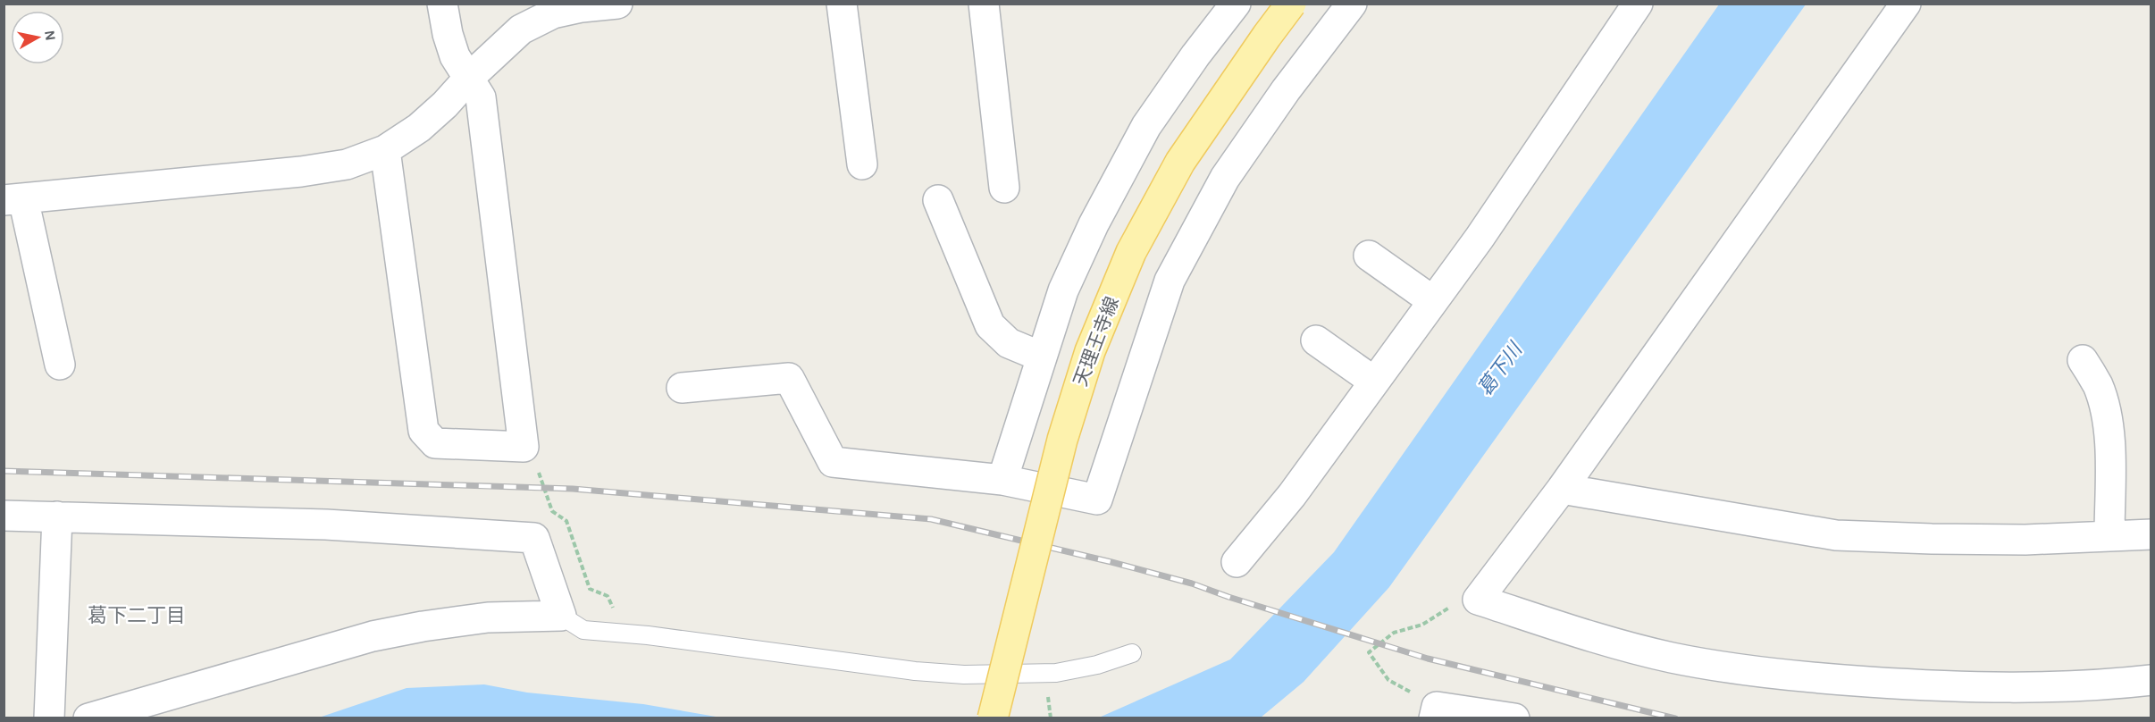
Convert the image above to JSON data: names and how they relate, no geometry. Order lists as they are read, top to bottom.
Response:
{
  "streets": {
    "main road": ["天理王寺線"]
  },
  "districts": ["葛下二丁目"],
  "water": ["葛下川"],
  "north": "right"
}
